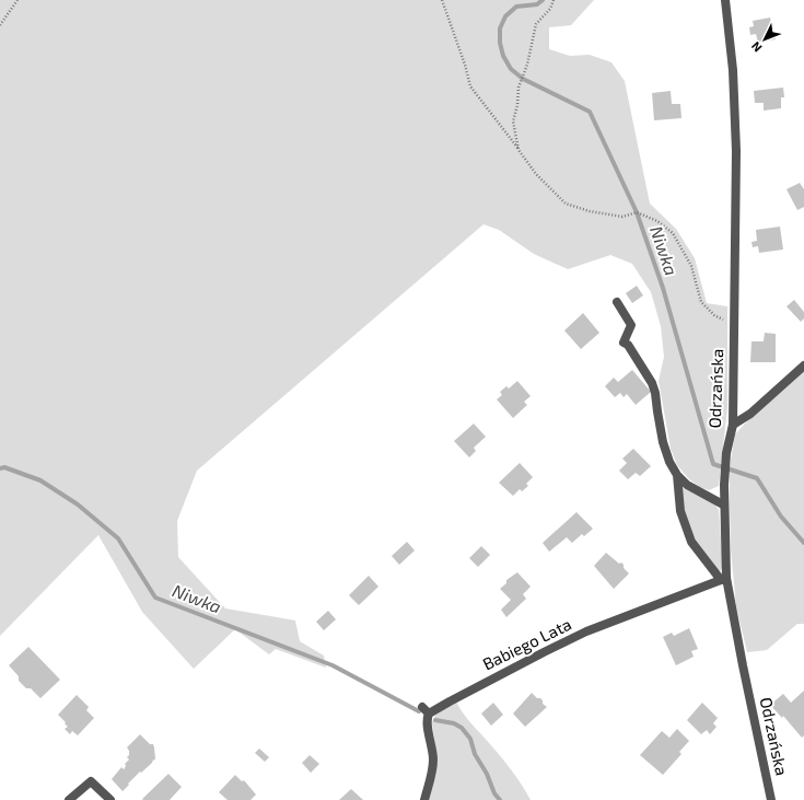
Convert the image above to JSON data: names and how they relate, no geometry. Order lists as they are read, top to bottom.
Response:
{
  "streets": {
    "street": ["Odrzańska", "Babiego Lata"]
  },
  "crossings": [
    ["Odrzańska", "Babiego Lata"]
  ],
  "water": ["Niwka"],
  "north": "bottom left"
}
